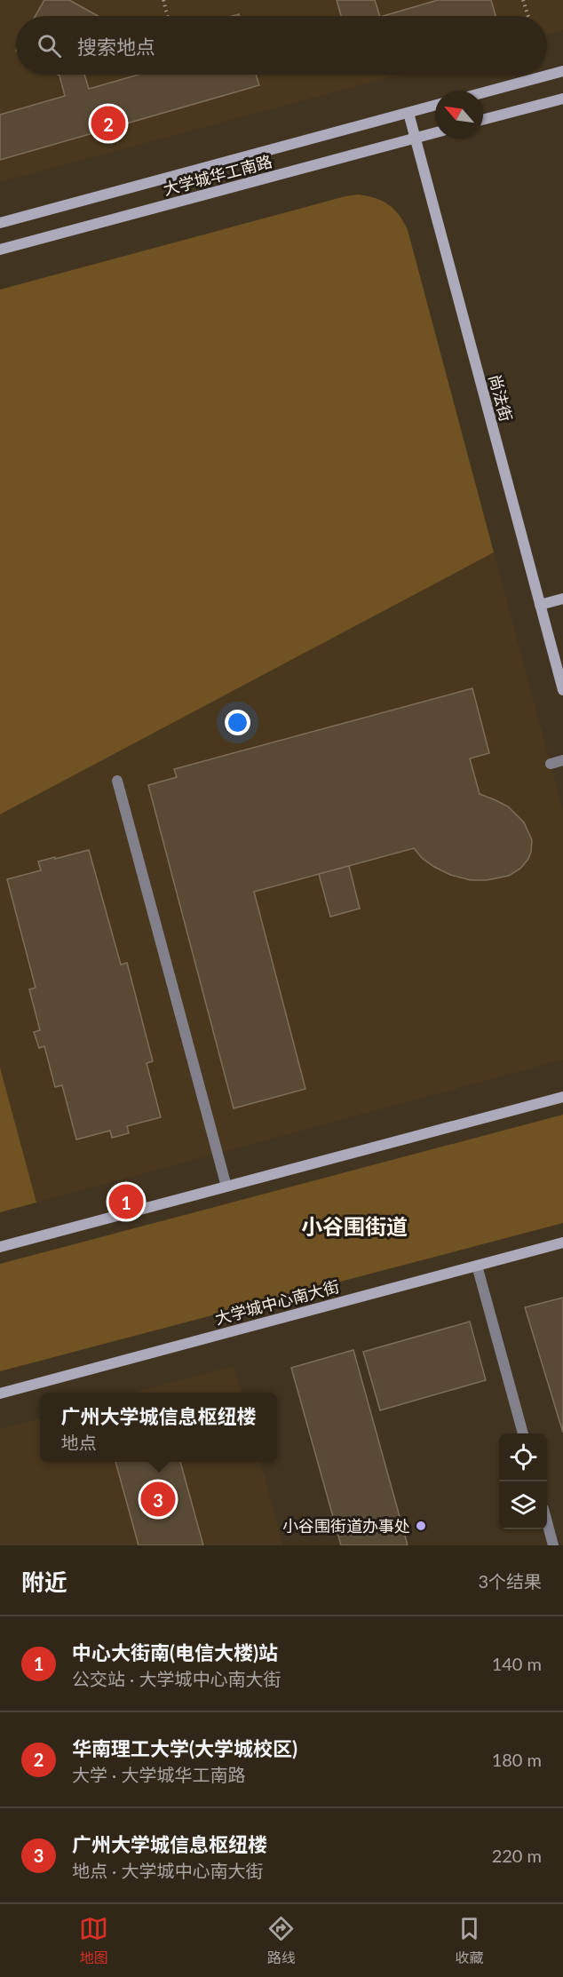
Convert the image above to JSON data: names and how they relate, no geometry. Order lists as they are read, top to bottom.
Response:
{
  "streets": {
    "main road": ["大学城华工南路", "尚法街", "大学城中心南大街"]
  },
  "crossings": [
    ["大学城华工南路", "尚法街"]
  ],
  "districts": ["小谷围街道"],
  "places": ["小谷围街道办事处"],
  "north": "top left",
  "page": {
    "search": "搜索地点",
    "pins": ["2", "1", "3"],
    "popup": ["广州大学城信息枢纽楼", "地点"],
    "heading": ["附近", "3个结果"],
    "list": [
      {
        "mark": "1",
        "name": "中心大街南(电信大楼)站",
        "note": "公交站 · 大学城中心南大街",
        "value": "140 m"
      },
      {
        "mark": "2",
        "name": "华南理工大学(大学城校区)",
        "note": "大学 · 大学城华工南路",
        "value": "180 m"
      },
      {
        "mark": "3",
        "name": "广州大学城信息枢纽楼",
        "note": "地点 · 大学城中心南大街",
        "value": "220 m"
      }
    ],
    "nav": ["地图", "路线", "收藏"]
  }
}
